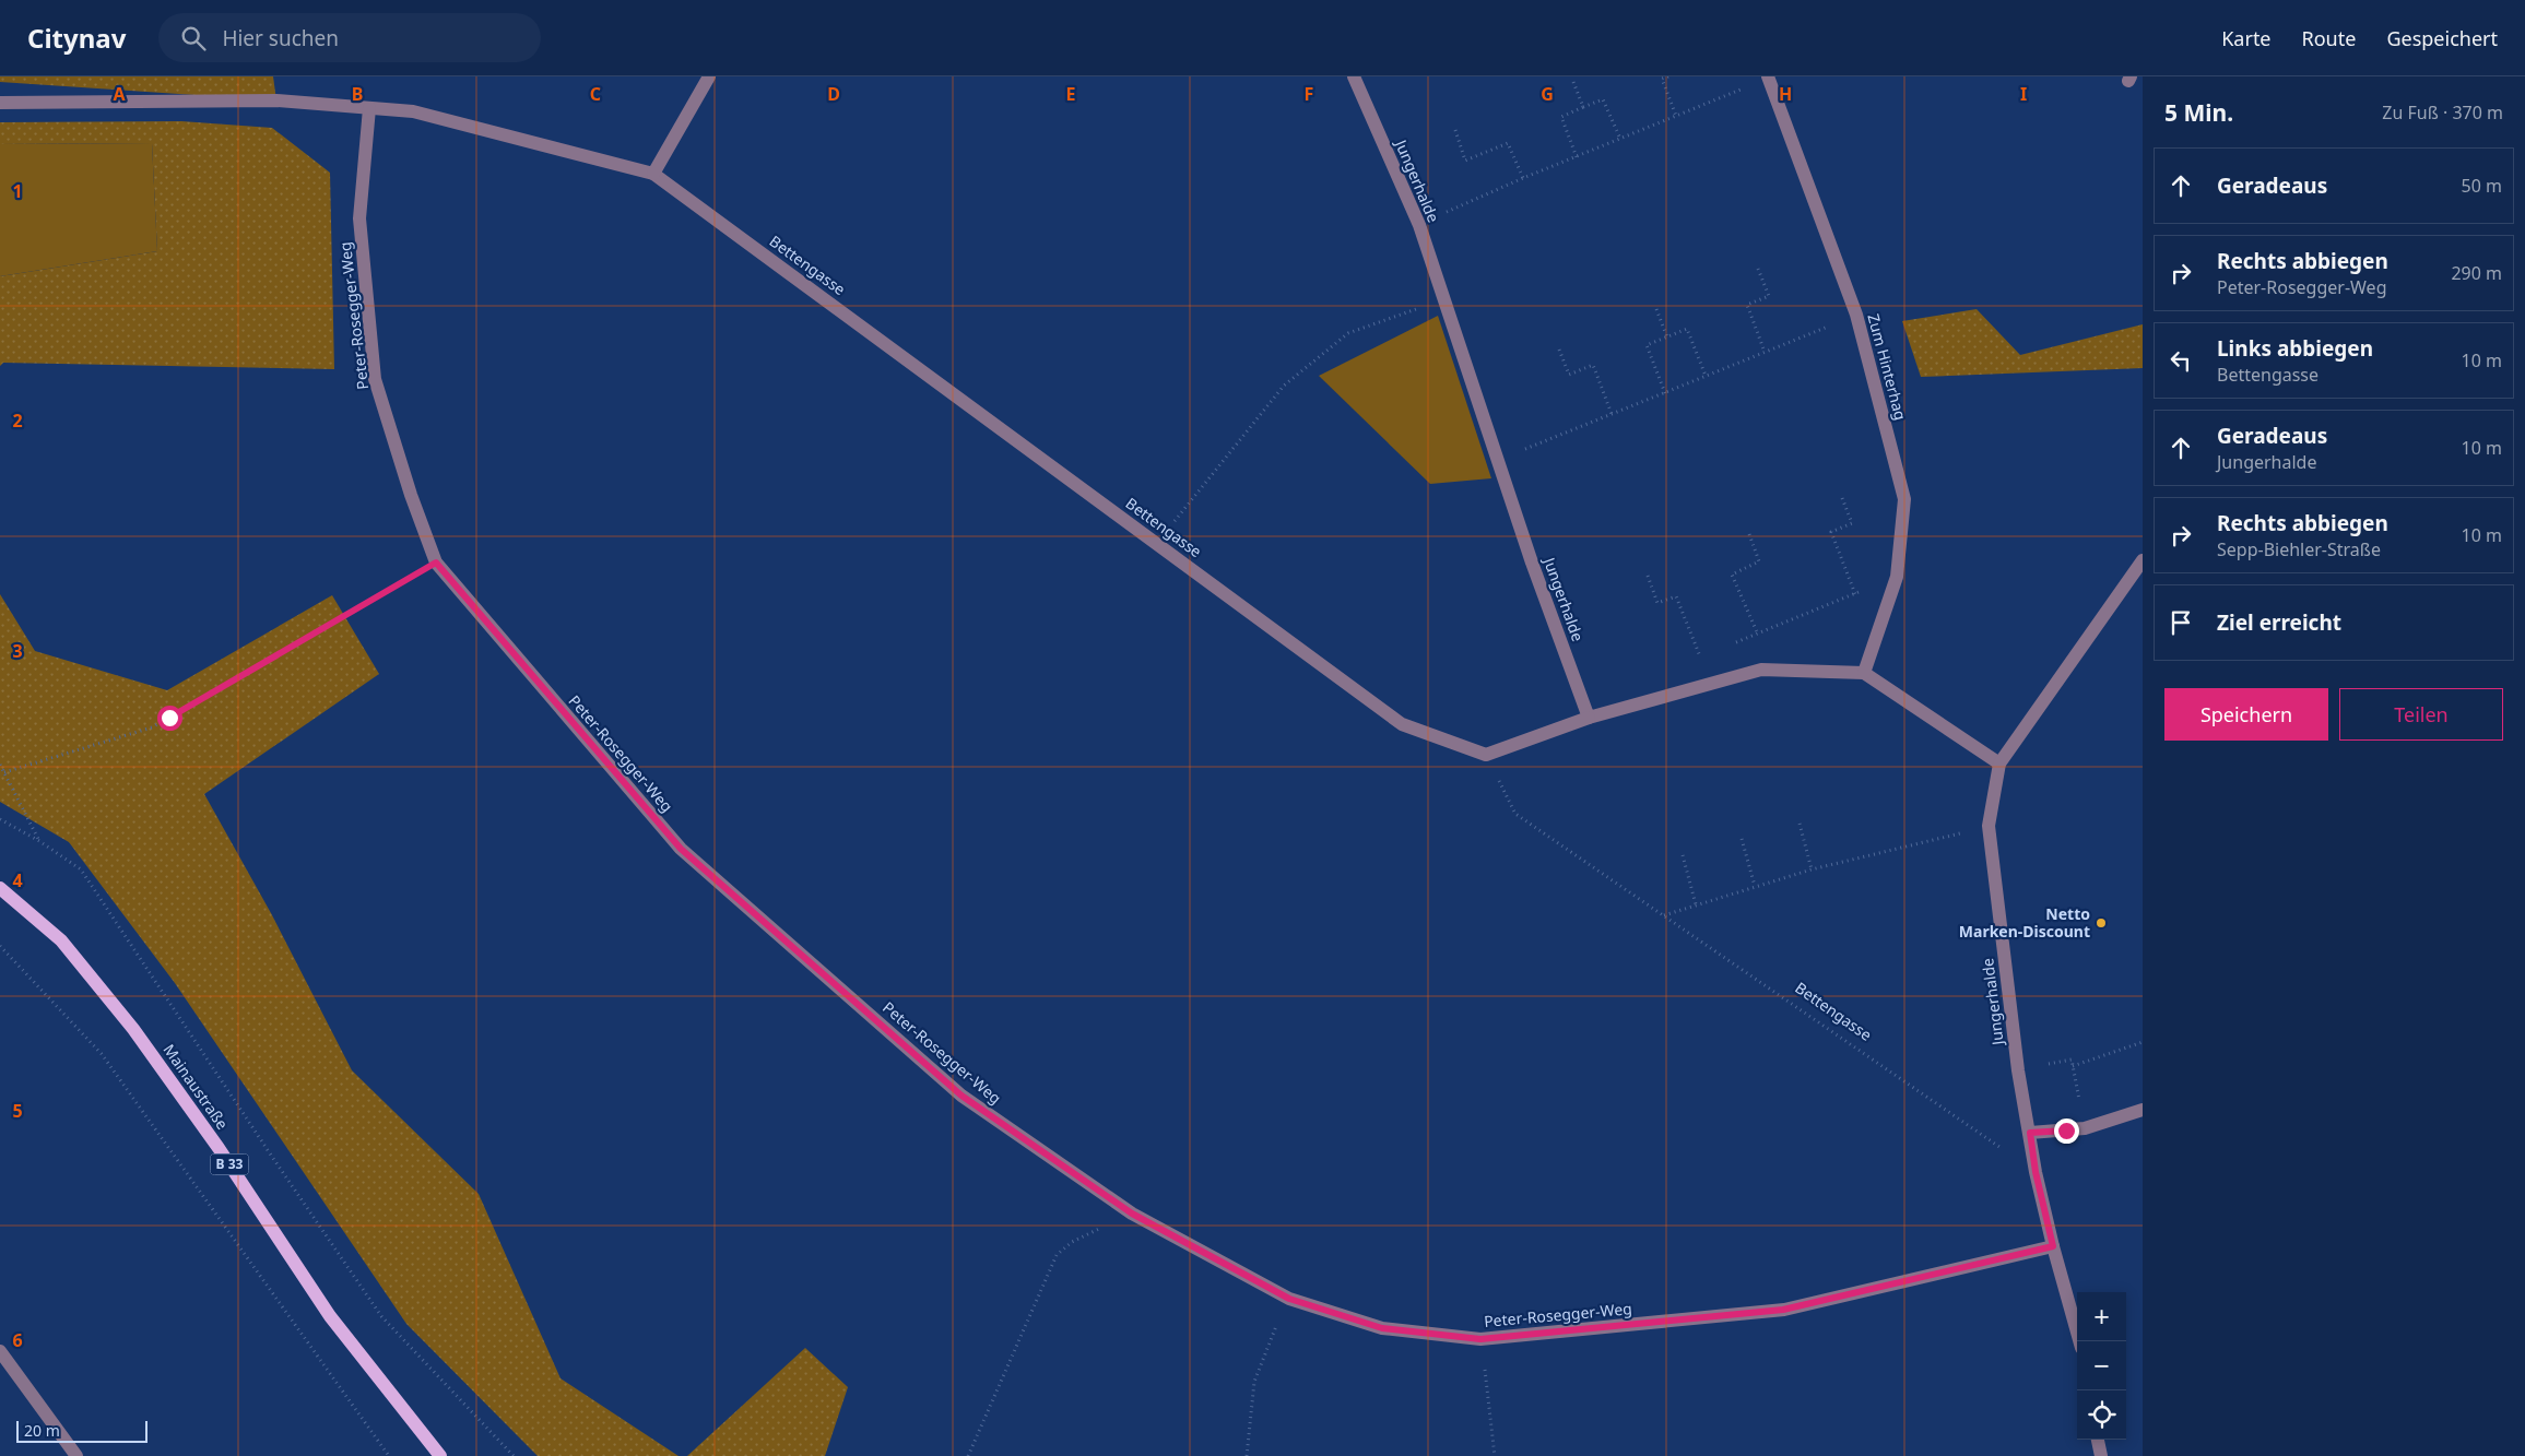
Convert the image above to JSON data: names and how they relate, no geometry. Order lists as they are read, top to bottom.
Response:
{
  "streets": {
    "main road": ["Mainaustraße", "B 33"],
    "street": [
      "Jungerhalde",
      "Bettengasse",
      "Peter-Rosegger-Weg",
      "Zum Hinterhag"
    ]
  },
  "crossings": [
    ["Jungerhalde", "Bettengasse"],
    ["Bettengasse", "Peter-Rosegger-Weg"]
  ],
  "places": ["Netto Marken-Discount"],
  "scale_bar": "20 m",
  "page": {
    "header": "Citynav",
    "search": "Hier suchen",
    "nav": ["Karte", "Route", "Gespeichert"],
    "heading": ["5 Min.", "Zu Fuß · 370 m"],
    "list": [
      ["Geradeaus", "50 m"],
      ["Rechts abbiegen", "Peter-Rosegger-Weg", "290 m"],
      ["Links abbiegen", "Bettengasse", "10 m"],
      ["Geradeaus", "Jungerhalde", "10 m"],
      ["Rechts abbiegen", "Sepp-Biehler-Straße", "10 m"],
      "Ziel erreicht"
    ],
    "buttons": ["Speichern", "Teilen"],
    "map_buttons": ["+", "−"],
    "scale": "20 m"
  },
  "grid": {
    "columns": [
      "A",
      "B",
      "C",
      "D",
      "E",
      "F",
      "G",
      "H",
      "I"
    ],
    "rows": [
      "1",
      "2",
      "3",
      "4",
      "5",
      "6"
    ]
  }
}
